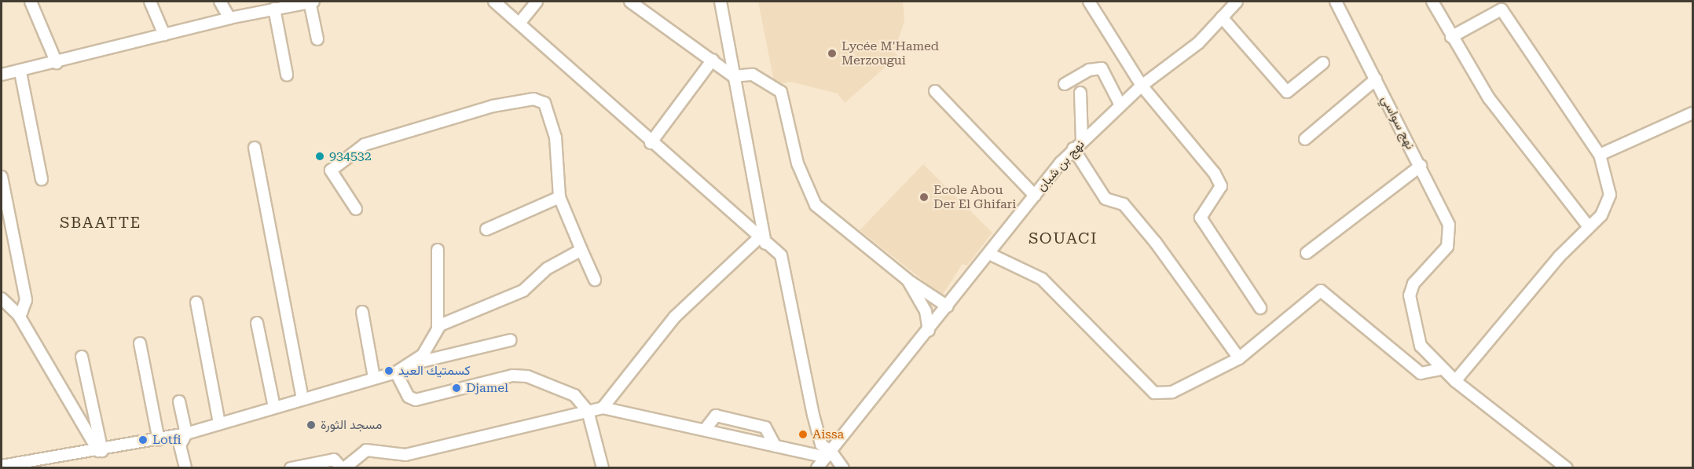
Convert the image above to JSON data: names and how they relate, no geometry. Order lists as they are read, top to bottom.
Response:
{
  "streets": {
    "street": ["نهج سواسي", "نهج بن شبان"]
  },
  "districts": ["SBAATTE", "SOUACI"],
  "places": [
    "Lycée M'Hamed Merzougui",
    "934532",
    "Ecole Abou Der El Ghifari",
    "كسمتيك العيد",
    "Djamel",
    "مسجد الثورة",
    "Aissa",
    "Lotfi"
  ]
}
